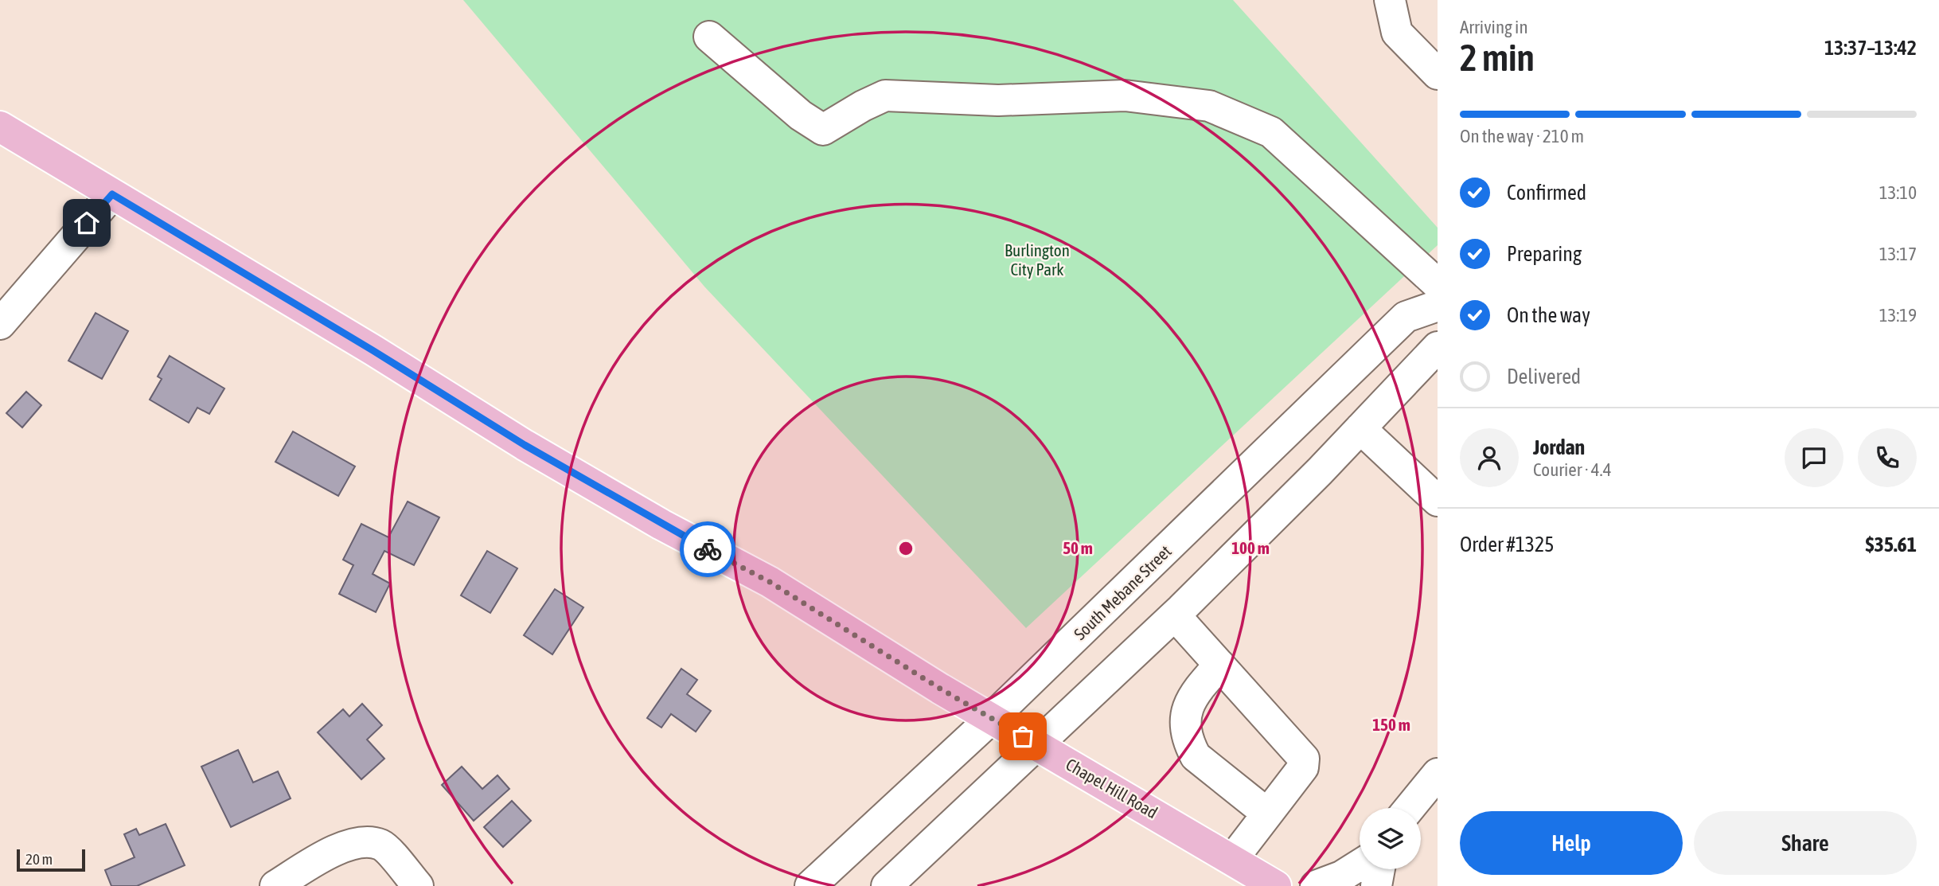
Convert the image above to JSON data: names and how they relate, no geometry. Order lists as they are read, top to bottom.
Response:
{
  "streets": {
    "main road": ["Chapel Hill Road"],
    "street": ["South Mebane Street"]
  },
  "crossings": [
    ["South Mebane Street", "Chapel Hill Road"]
  ],
  "parks": ["Burlington City Park"],
  "scale_bar": "20 m",
  "page": {
    "heading": ["2 min", "Arriving in", "13:37–13:42"],
    "panel": [
      "Jordan",
      "Courier · 4.4",
      "Order #1325",
      "$35.61"
    ],
    "bar": "On the way · 210 m",
    "list": [
      ["Confirmed", "13:10"],
      ["Preparing", "13:17"],
      ["On the way", "13:19"],
      "Delivered"
    ],
    "buttons": ["Help", "Share"],
    "scale": "20 m"
  },
  "rings": ["50 m", "100 m", "150 m"]
}
